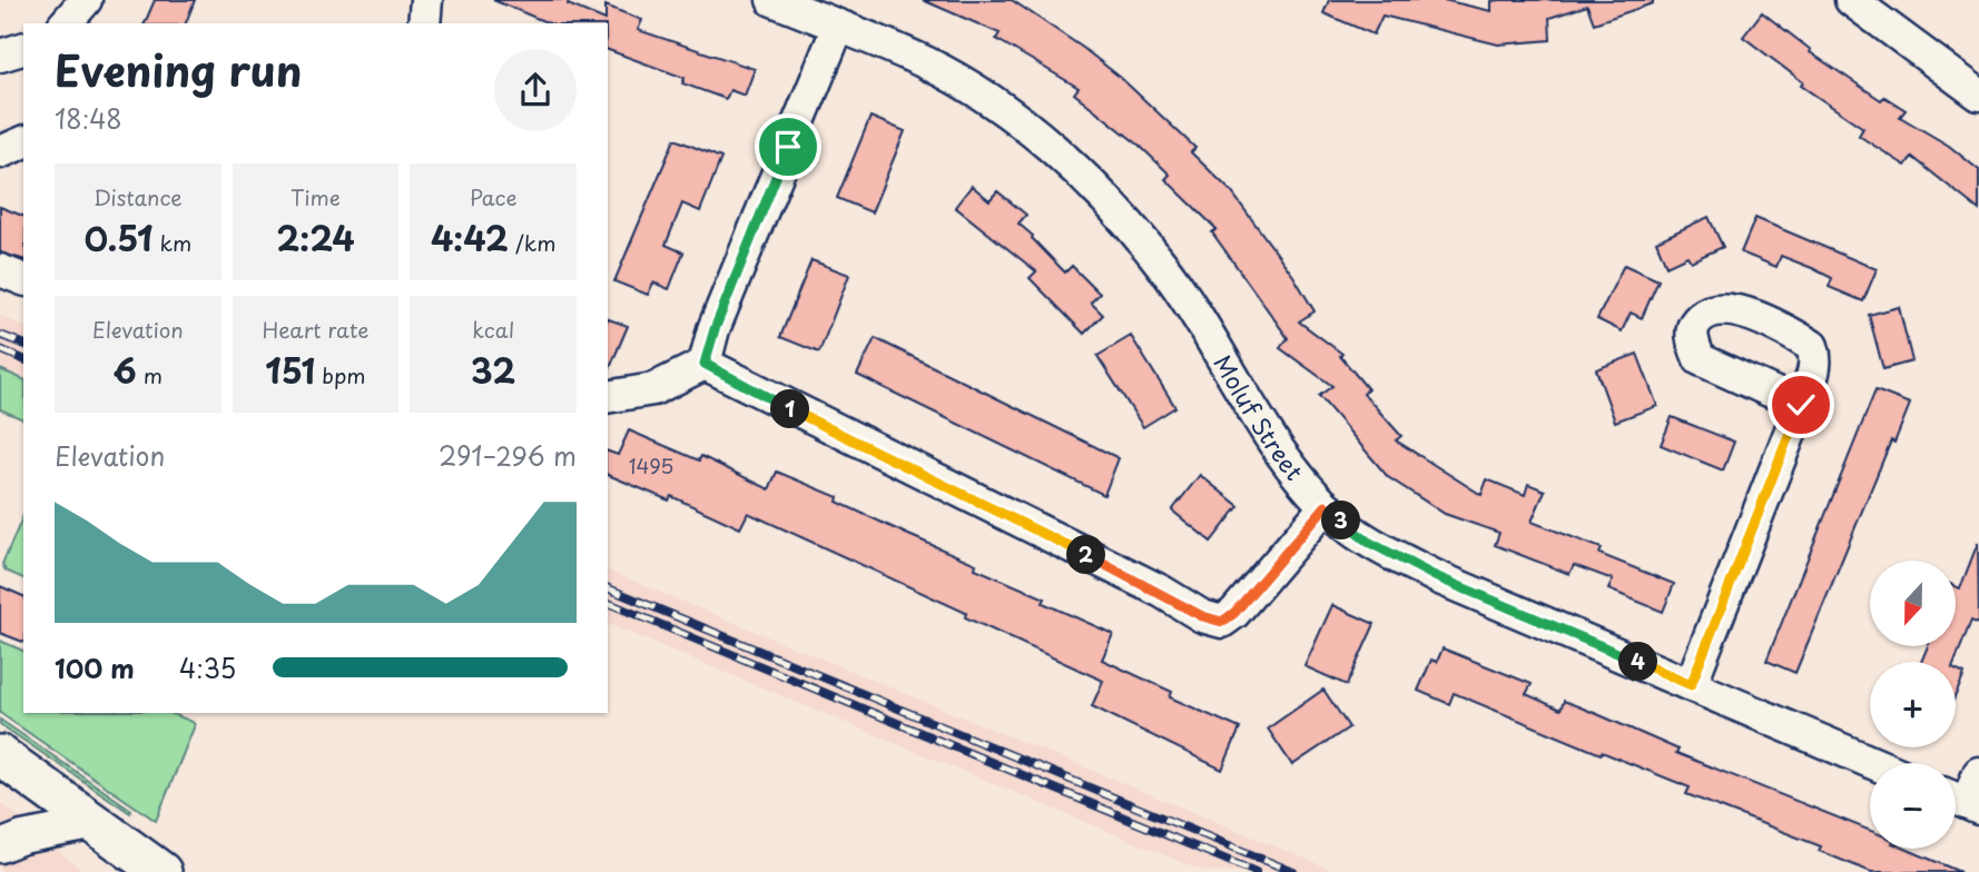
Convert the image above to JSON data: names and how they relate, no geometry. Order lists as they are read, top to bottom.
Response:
{
  "streets": {
    "street": ["Moluf Street"]
  },
  "house_numbers": ["1495"],
  "north": "bottom",
  "page": {
    "heading": ["Evening run", "18:48"],
    "stats": [
      ["Distance", "0.51 km"],
      ["Time", "2:24"],
      ["Pace", "4:42 /km"],
      ["Elevation", "6 m"],
      ["Heart rate", "151 bpm"],
      ["kcal", "32"]
    ],
    "pins": [
      "1",
      "3",
      "2",
      "4"
    ],
    "chart": ["Elevation", "291–296 m"],
    "map_buttons": ["+", "−"],
    "list": [
      {
        "name": "100 m",
        "note": "4:35"
      }
    ]
  }
}
